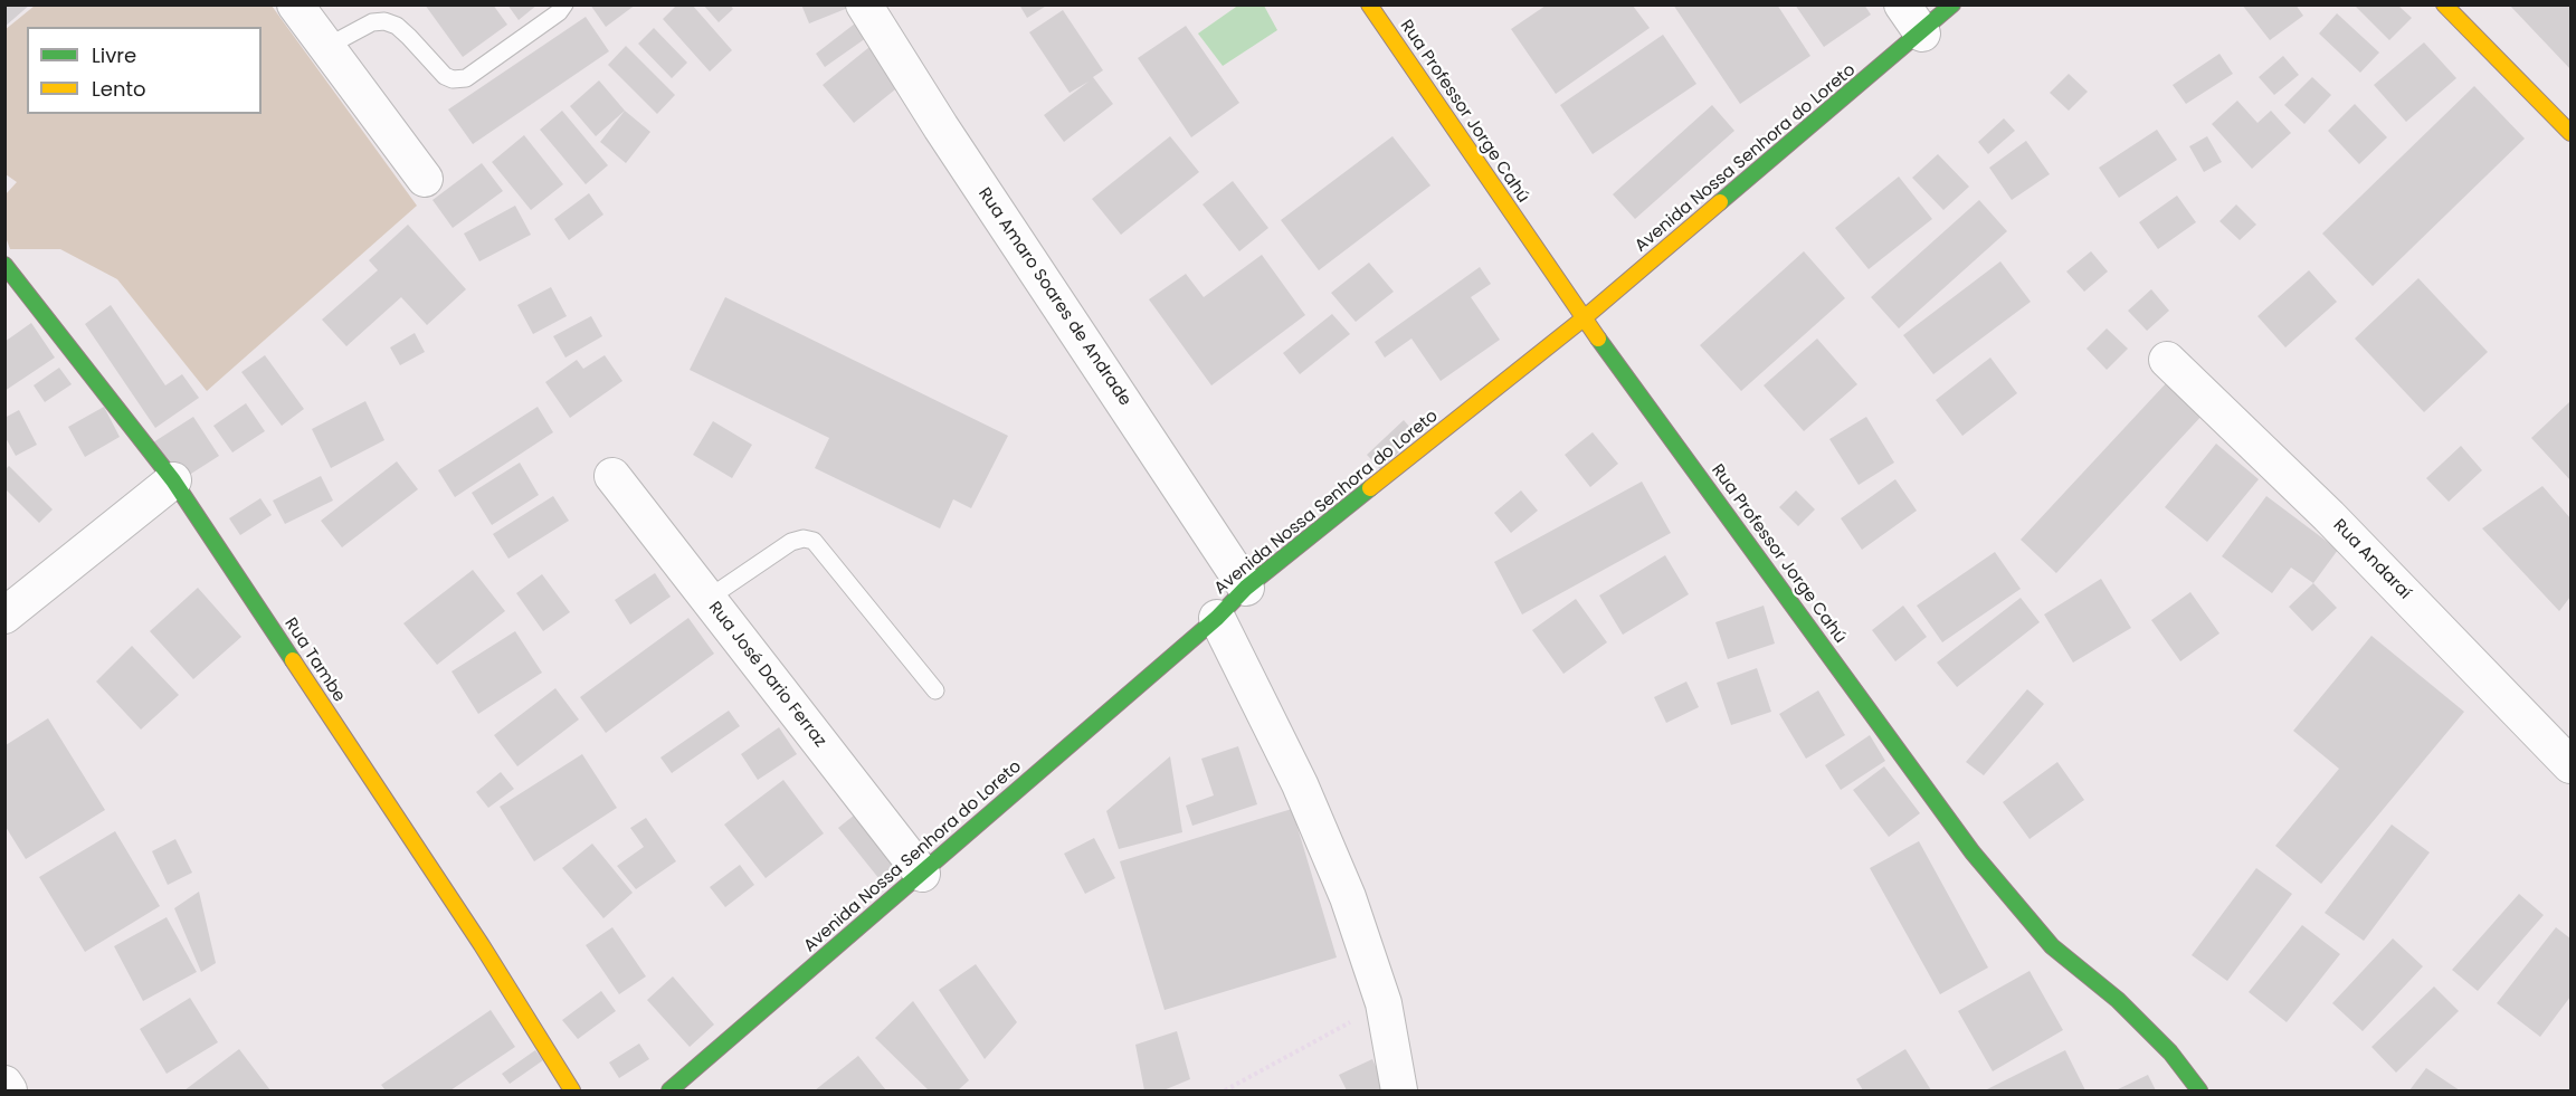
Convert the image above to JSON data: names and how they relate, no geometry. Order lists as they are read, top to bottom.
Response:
{
  "streets": {
    "street": [
      "Rua Professor Jorge Cahú",
      "Avenida Nossa Senhora do Loreto",
      "Rua Amaro Soares de Andrade",
      "Rua Andaraí",
      "Rua Tambe",
      "Rua José Dario Ferraz"
    ]
  },
  "crossings": [
    ["Rua Professor Jorge Cahú", "Avenida Nossa Senhora do Loreto"],
    ["Avenida Nossa Senhora do Loreto", "Rua Amaro Soares de Andrade"],
    ["Avenida Nossa Senhora do Loreto", "Rua José Dario Ferraz"]
  ],
  "legend": ["Livre", "Lento"]
}
